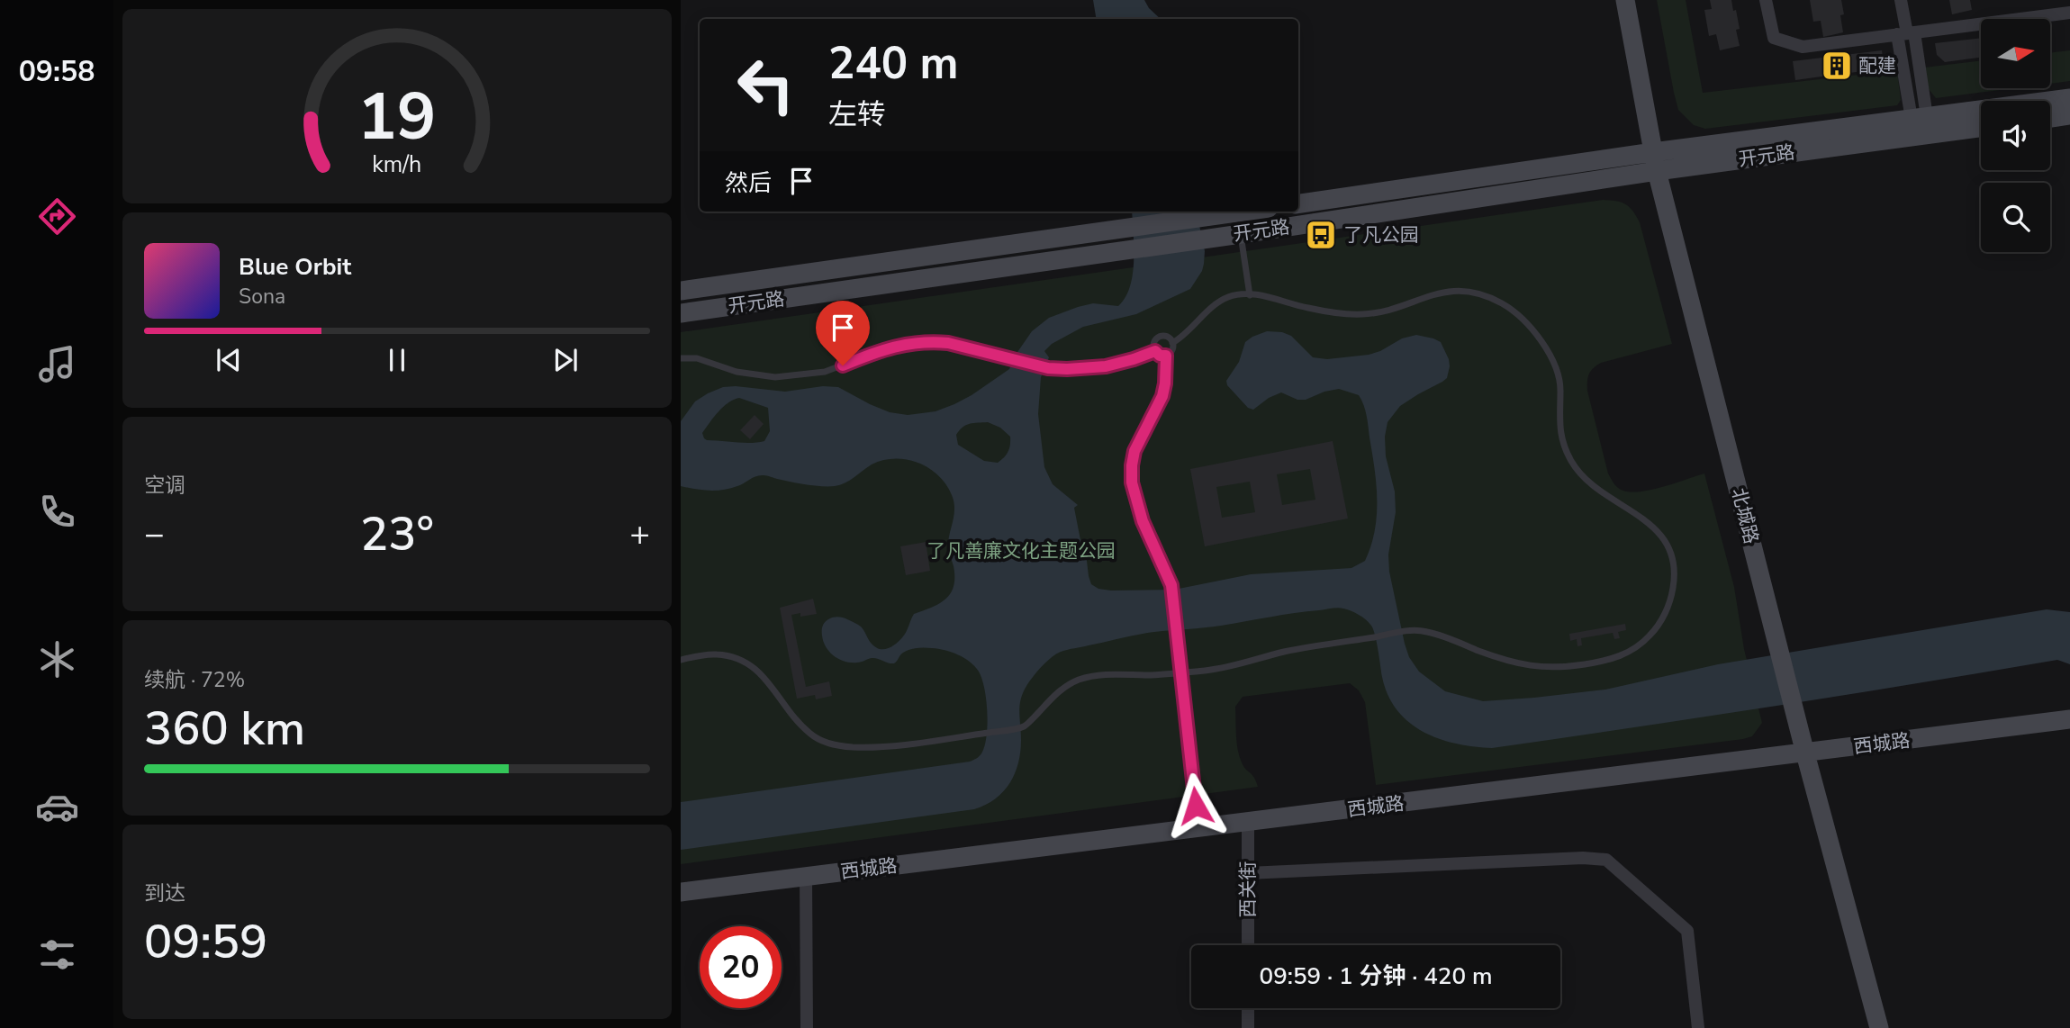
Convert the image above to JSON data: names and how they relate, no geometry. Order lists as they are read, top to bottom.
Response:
{
  "streets": {
    "main road": ["开元路", "北城路", "西城路"],
    "street": ["西关街"]
  },
  "crossings": [
    ["开元路", "北城路"],
    ["北城路", "西城路"],
    ["西城路", "西关街"]
  ],
  "parks": ["了凡善廉文化主题公园"],
  "places": {
    "building": ["配建"],
    "bus stop": ["了凡公园"]
  },
  "north": "right",
  "page": {
    "tabs": "09:58",
    "turn": ["240 m", "左转"],
    "then": "然后",
    "song": ["Blue Orbit", "Sona"],
    "tile": [
      "空调",
      ["续航 · 72%", "360 km"],
      ["到达", "09:59"]
    ],
    "heat": ["−", "23°", "+"],
    "limit": "20",
    "trip": "09:59 · 1 分钟 · 420 m",
    "gauge": ["19", "km/h"]
  }
}
